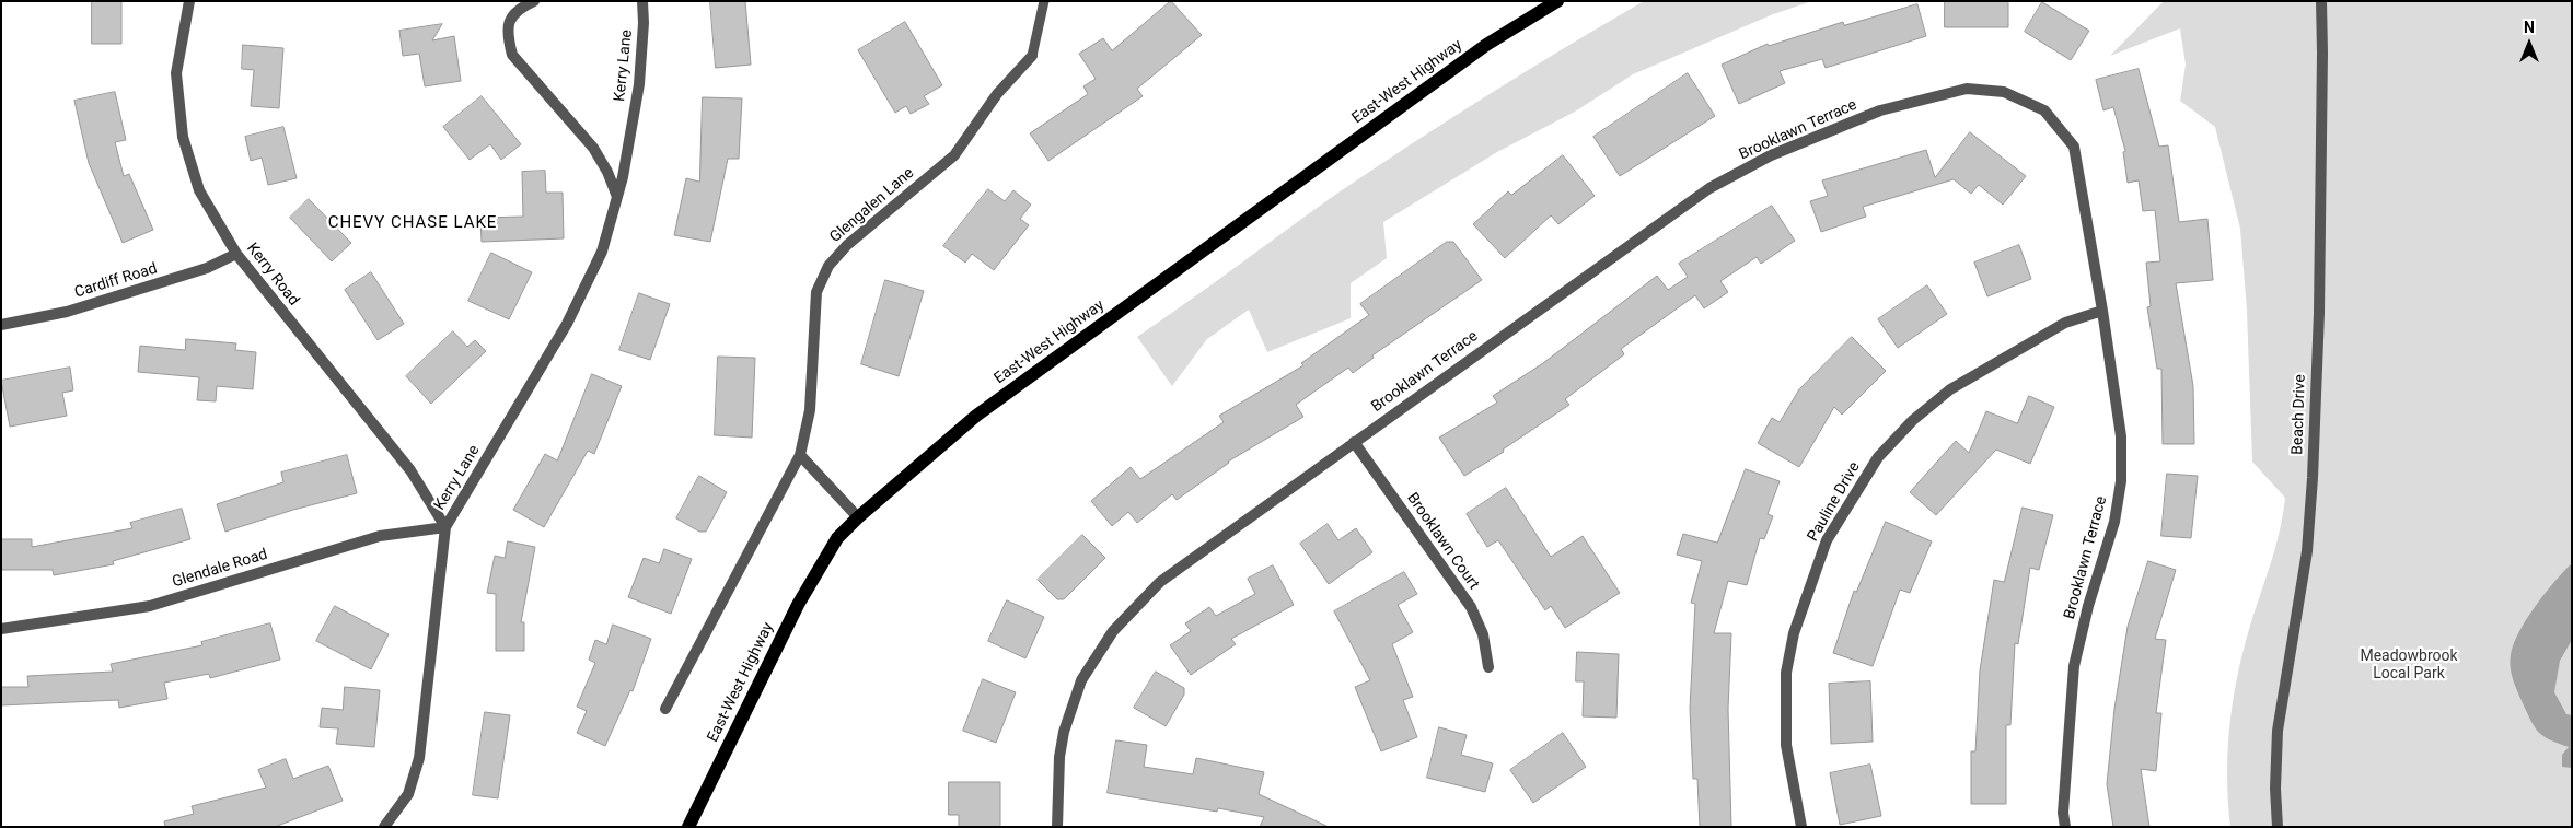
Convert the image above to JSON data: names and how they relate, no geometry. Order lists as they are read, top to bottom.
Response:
{
  "streets": {
    "main road": ["East-West Highway"],
    "street": [
      "Kerry Lane",
      "Brooklawn Terrace",
      "Glengalen Lane",
      "Kerry Road",
      "Cardiff Road",
      "Beach Drive",
      "Pauline Drive",
      "Brooklawn Court",
      "Glendale Road"
    ]
  },
  "crossings": [
    ["Kerry Lane", "Kerry Road"],
    ["Kerry Lane", "Glendale Road"],
    ["Brooklawn Terrace", "Pauline Drive"],
    ["Brooklawn Terrace", "Brooklawn Court"],
    ["Kerry Road", "Cardiff Road"],
    ["Kerry Road", "Glendale Road"]
  ],
  "districts": ["CHEVY CHASE LAKE"],
  "parks": ["Meadowbrook Local Park"],
  "north": "top"
}
